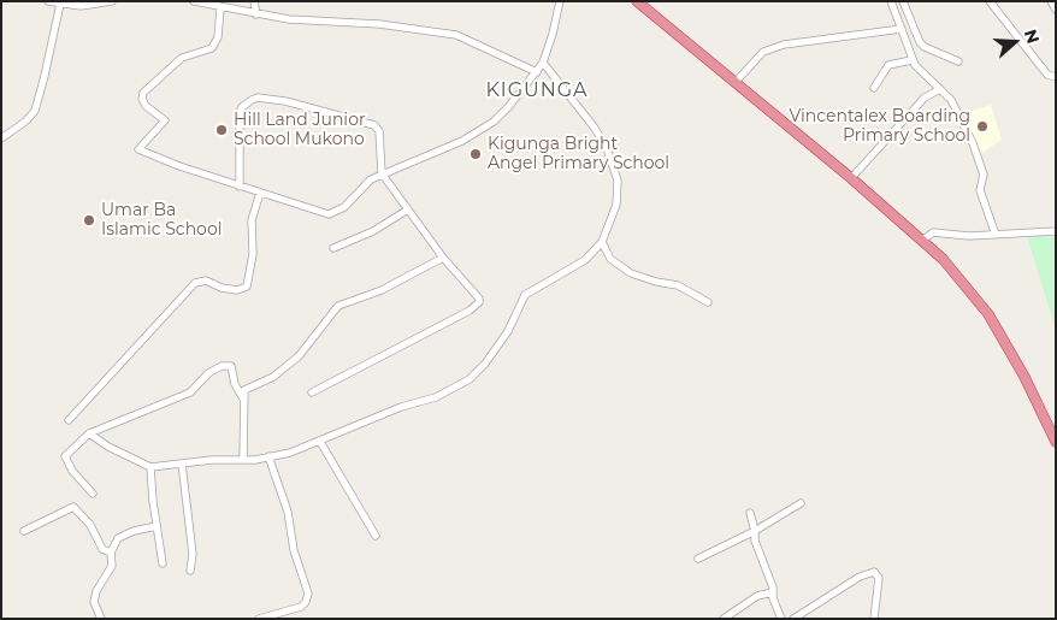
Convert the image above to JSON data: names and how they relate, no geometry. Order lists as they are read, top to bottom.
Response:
{
  "districts": ["KIGUNGA"],
  "places": [
    "Vincentalex Boarding Primary School",
    "Hill Land Junior School Mukono",
    "Kigunga Bright Angel Primary School",
    "Umar Ba Islamic School"
  ],
  "north": "right"
}
